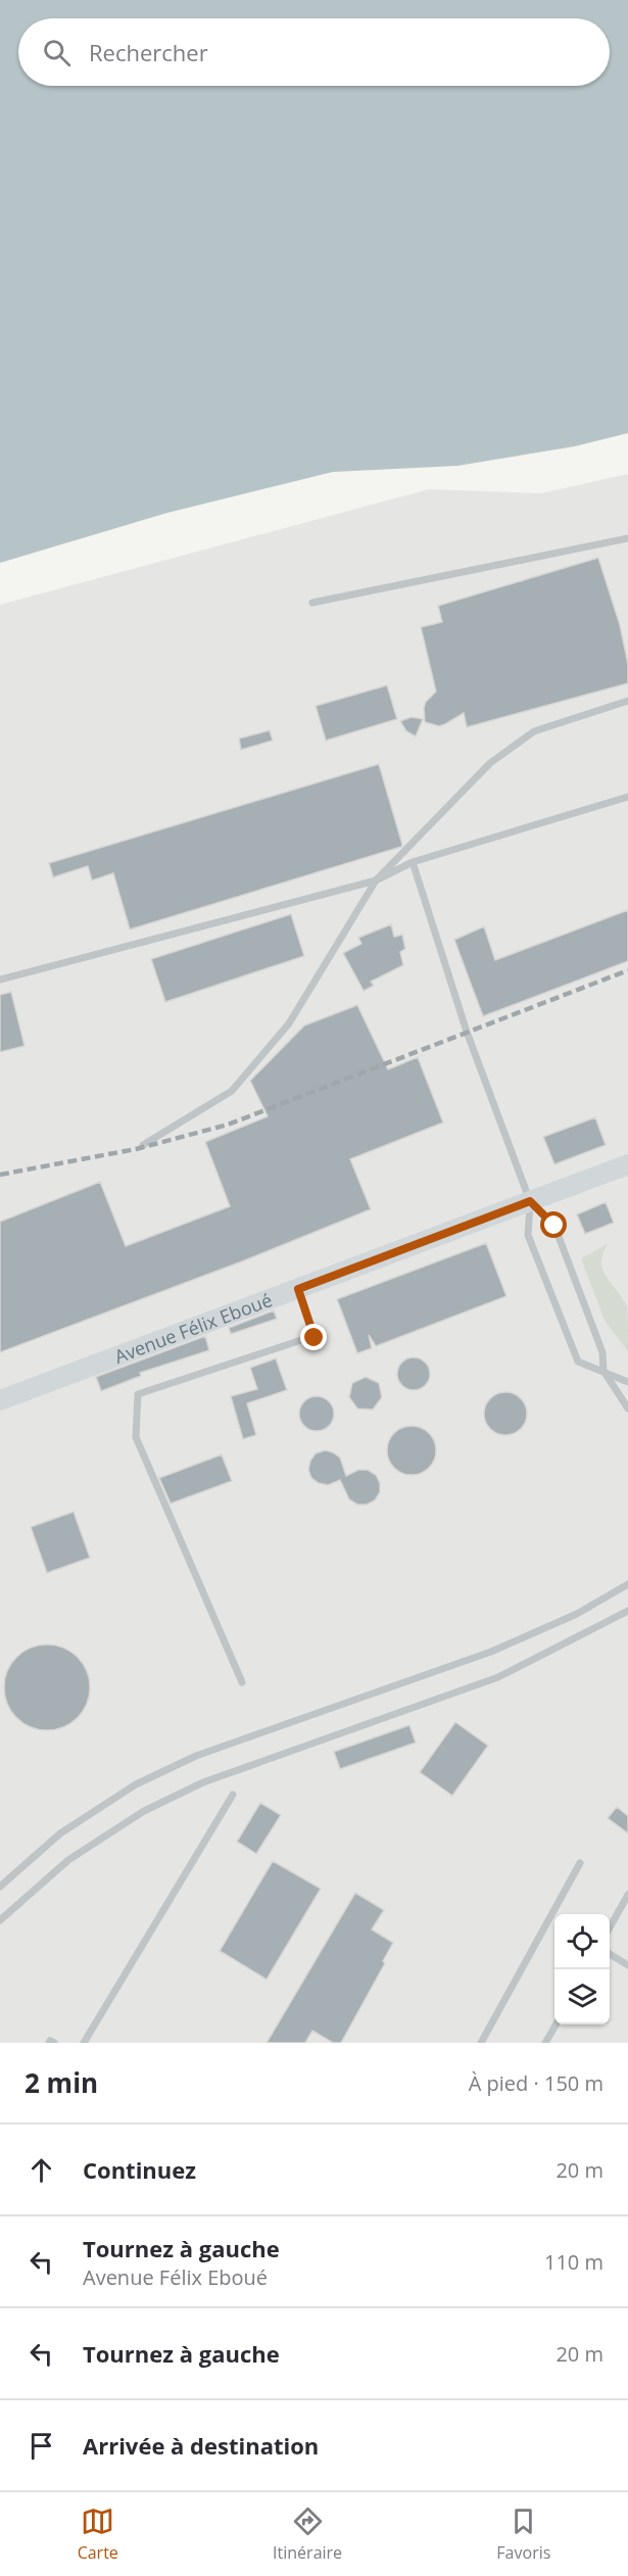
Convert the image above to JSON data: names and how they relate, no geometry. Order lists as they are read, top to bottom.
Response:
{
  "streets": {
    "street": ["Avenue Félix Eboué"]
  },
  "page": {
    "search": "Rechercher",
    "heading": ["2 min", "À pied · 150 m"],
    "list": [
      ["Continuez", "20 m"],
      ["Tournez à gauche", "Avenue Félix Eboué", "110 m"],
      ["Tournez à gauche", "20 m"],
      "Arrivée à destination"
    ],
    "nav": ["Carte", "Itinéraire", "Favoris"]
  }
}
